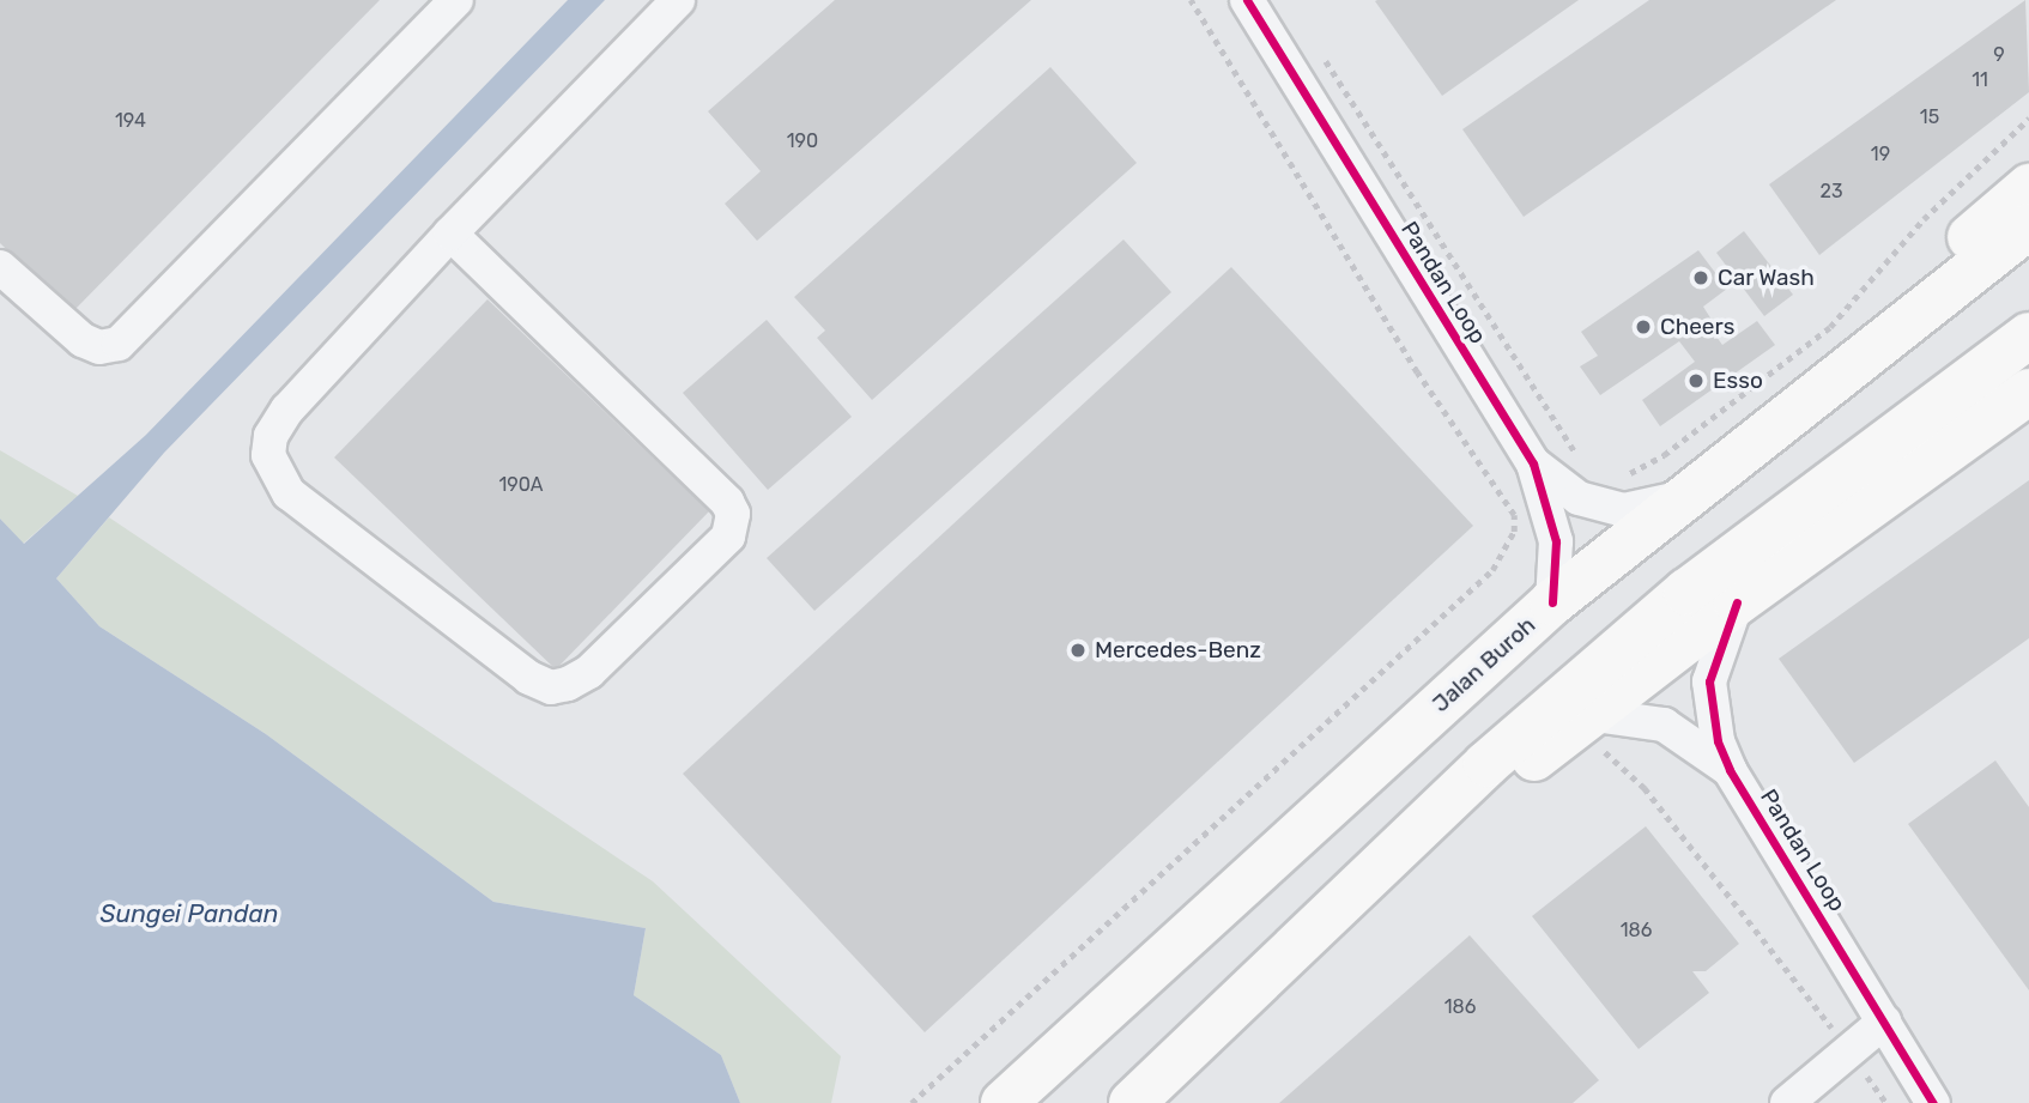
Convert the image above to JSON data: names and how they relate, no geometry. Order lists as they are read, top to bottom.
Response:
{
  "streets": {
    "highway": ["Jalan Buroh"],
    "street": ["Pandan Loop"]
  },
  "crossings": [
    ["Pandan Loop", "Jalan Buroh"]
  ],
  "water": ["Sungei Pandan"],
  "places": [
    "Car Wash",
    "Cheers",
    "Esso",
    "Mercedes-Benz"
  ],
  "house_numbers": [
    "9",
    "11",
    "15",
    "194",
    "190",
    "19",
    "23",
    "190A",
    "186",
    "186"
  ]
}
